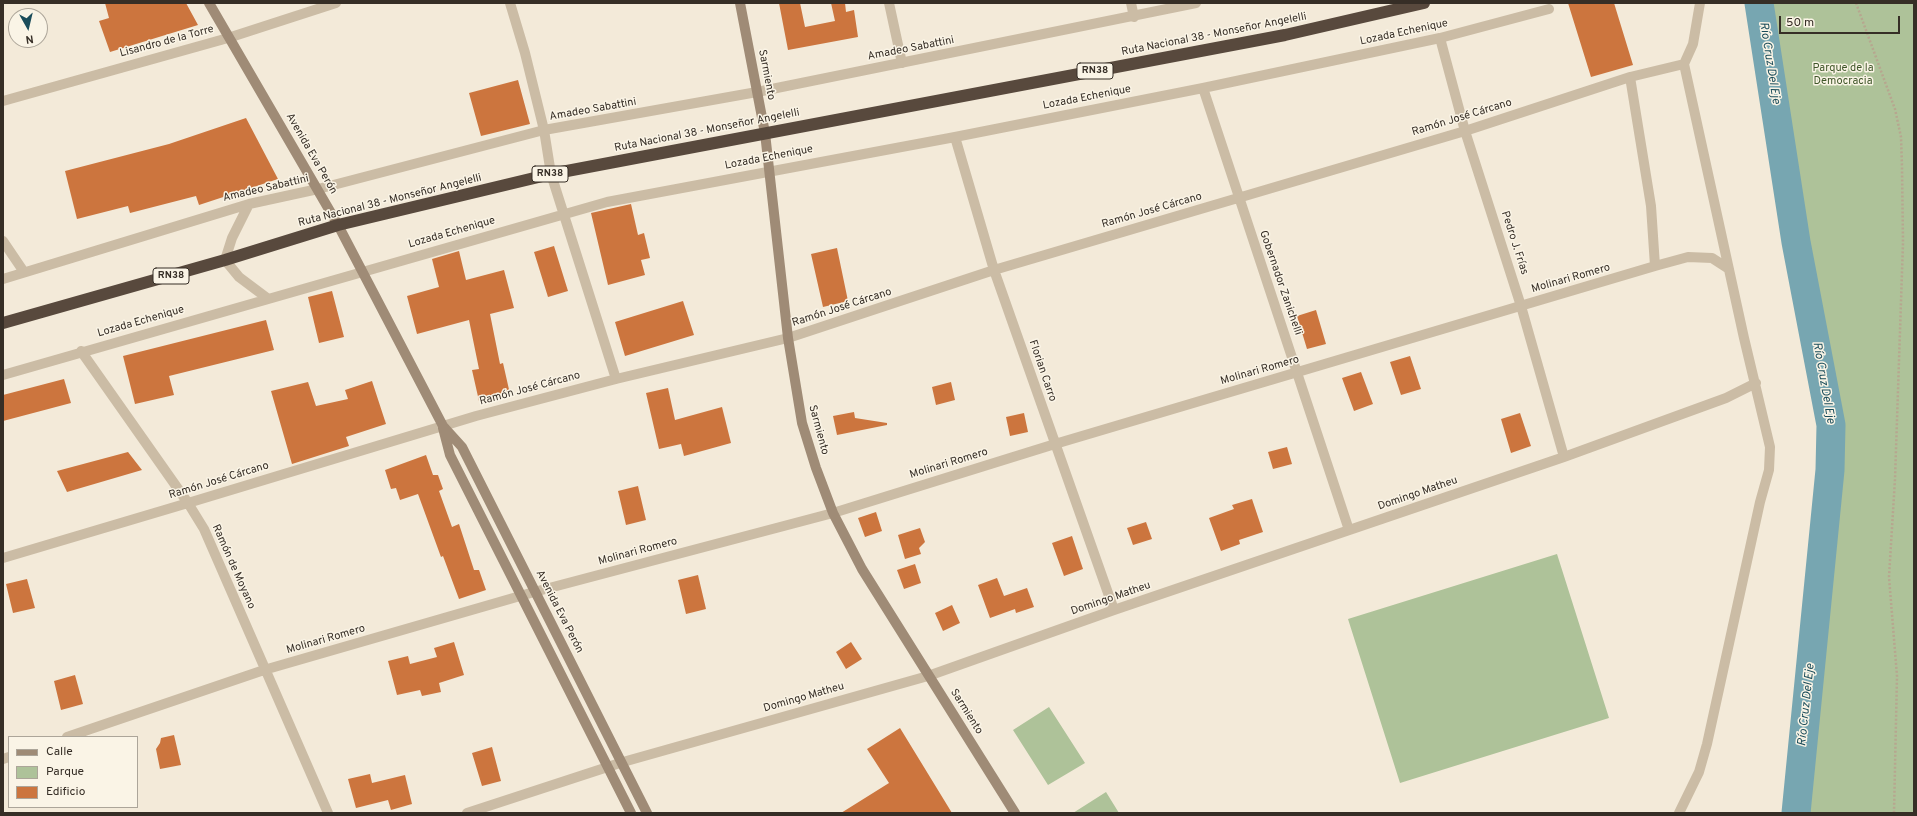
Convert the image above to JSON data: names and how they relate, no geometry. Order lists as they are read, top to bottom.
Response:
{
  "streets": {
    "highway": ["Ruta Nacional 38 - Monseñor Angelelli", "RN38"],
    "main road": ["Sarmiento", "Avenida Eva Perón"],
    "street": [
      "Lozada Echenique",
      "Lisandro de la Torre",
      "Amadeo Sabattini",
      "Ramón José Cárcano",
      "Pedro J. Frías",
      "Molinari Romero",
      "Gobernador Zanichelli",
      "Florian Carro",
      "Domingo Matheu",
      "Ramón de Moyano"
    ]
  },
  "crossings": [
    ["Lozada Echenique", "Sarmiento"],
    ["Lozada Echenique", "Avenida Eva Perón"],
    ["Lozada Echenique", "Pedro J. Frías"],
    ["Lozada Echenique", "Gobernador Zanichelli"],
    ["Lozada Echenique", "Florian Carro"],
    ["Lozada Echenique", "Ramón de Moyano"],
    ["Ruta Nacional 38 - Monseñor Angelelli", "Sarmiento"],
    ["Ruta Nacional 38 - Monseñor Angelelli", "Avenida Eva Perón"],
    ["Lisandro de la Torre", "Avenida Eva Perón"],
    ["Amadeo Sabattini", "Sarmiento"],
    ["Amadeo Sabattini", "Avenida Eva Perón"],
    ["Sarmiento", "Ramón José Cárcano"],
    ["Sarmiento", "Molinari Romero"],
    ["Sarmiento", "Domingo Matheu"],
    ["Ramón José Cárcano", "Avenida Eva Perón"],
    ["Ramón José Cárcano", "Pedro J. Frías"],
    ["Ramón José Cárcano", "Gobernador Zanichelli"],
    ["Ramón José Cárcano", "Florian Carro"],
    ["Ramón José Cárcano", "Ramón de Moyano"],
    ["Avenida Eva Perón", "Molinari Romero"],
    ["Avenida Eva Perón", "Domingo Matheu"],
    ["Pedro J. Frías", "Molinari Romero"],
    ["Pedro J. Frías", "Domingo Matheu"],
    ["Molinari Romero", "Gobernador Zanichelli"],
    ["Molinari Romero", "Florian Carro"],
    ["Molinari Romero", "Ramón de Moyano"],
    ["Gobernador Zanichelli", "Domingo Matheu"],
    ["Florian Carro", "Domingo Matheu"]
  ],
  "water": ["Río Cruz Del Eje"],
  "parks": ["Parque de la Democracia"],
  "legend": ["Calle", "Parque", "Edificio"],
  "scale_bar": "50 m",
  "north": "bottom"
}
